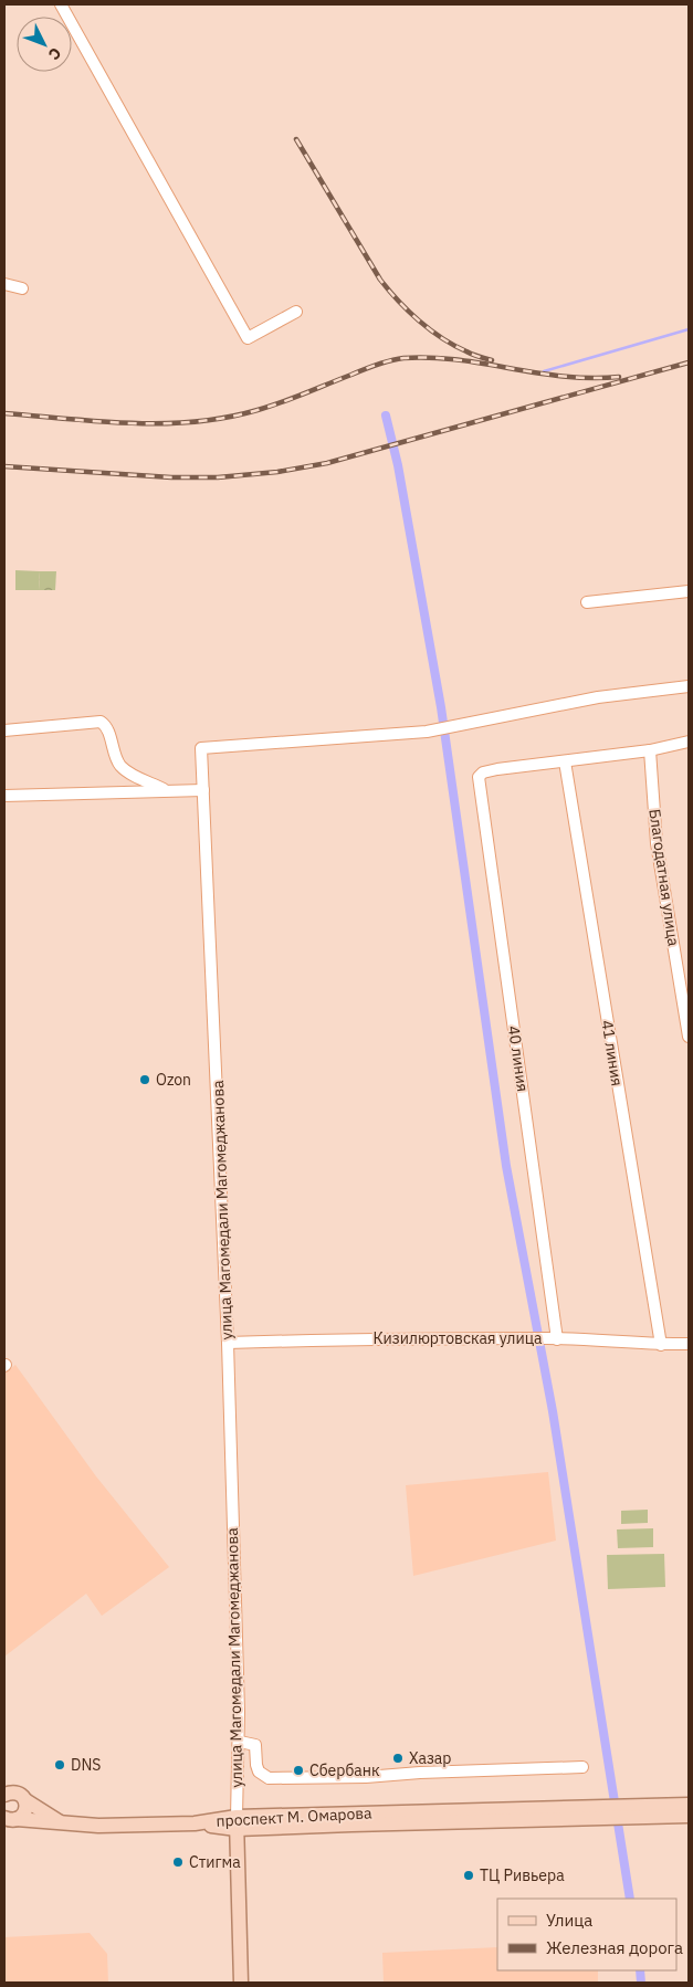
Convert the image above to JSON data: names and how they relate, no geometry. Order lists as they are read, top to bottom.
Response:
{
  "streets": {
    "main road": ["проспект М. Омарова"],
    "street": [
      "Благодатная улица",
      "41 линия",
      "40 линия",
      "улица Магомедали Магомеджановa",
      "Кизилюртовская улица"
    ]
  },
  "crossings": [
    ["41 линия", "40 линия"],
    ["41 линия", "Кизилюртовская улица"],
    ["40 линия", "Кизилюртовская улица"],
    ["улица Магомедали Магомеджановa", "Кизилюртовская улица"],
    ["улица Магомедали Магомеджановa", "проспект М. Омарова"]
  ],
  "places": [
    "Ozon",
    "Хазар",
    "DNS",
    "Сбербанк",
    "Стигма",
    "ТЦ Ривьера"
  ],
  "legend": ["Улица", "Железная дорога"],
  "north": "bottom right"
}
